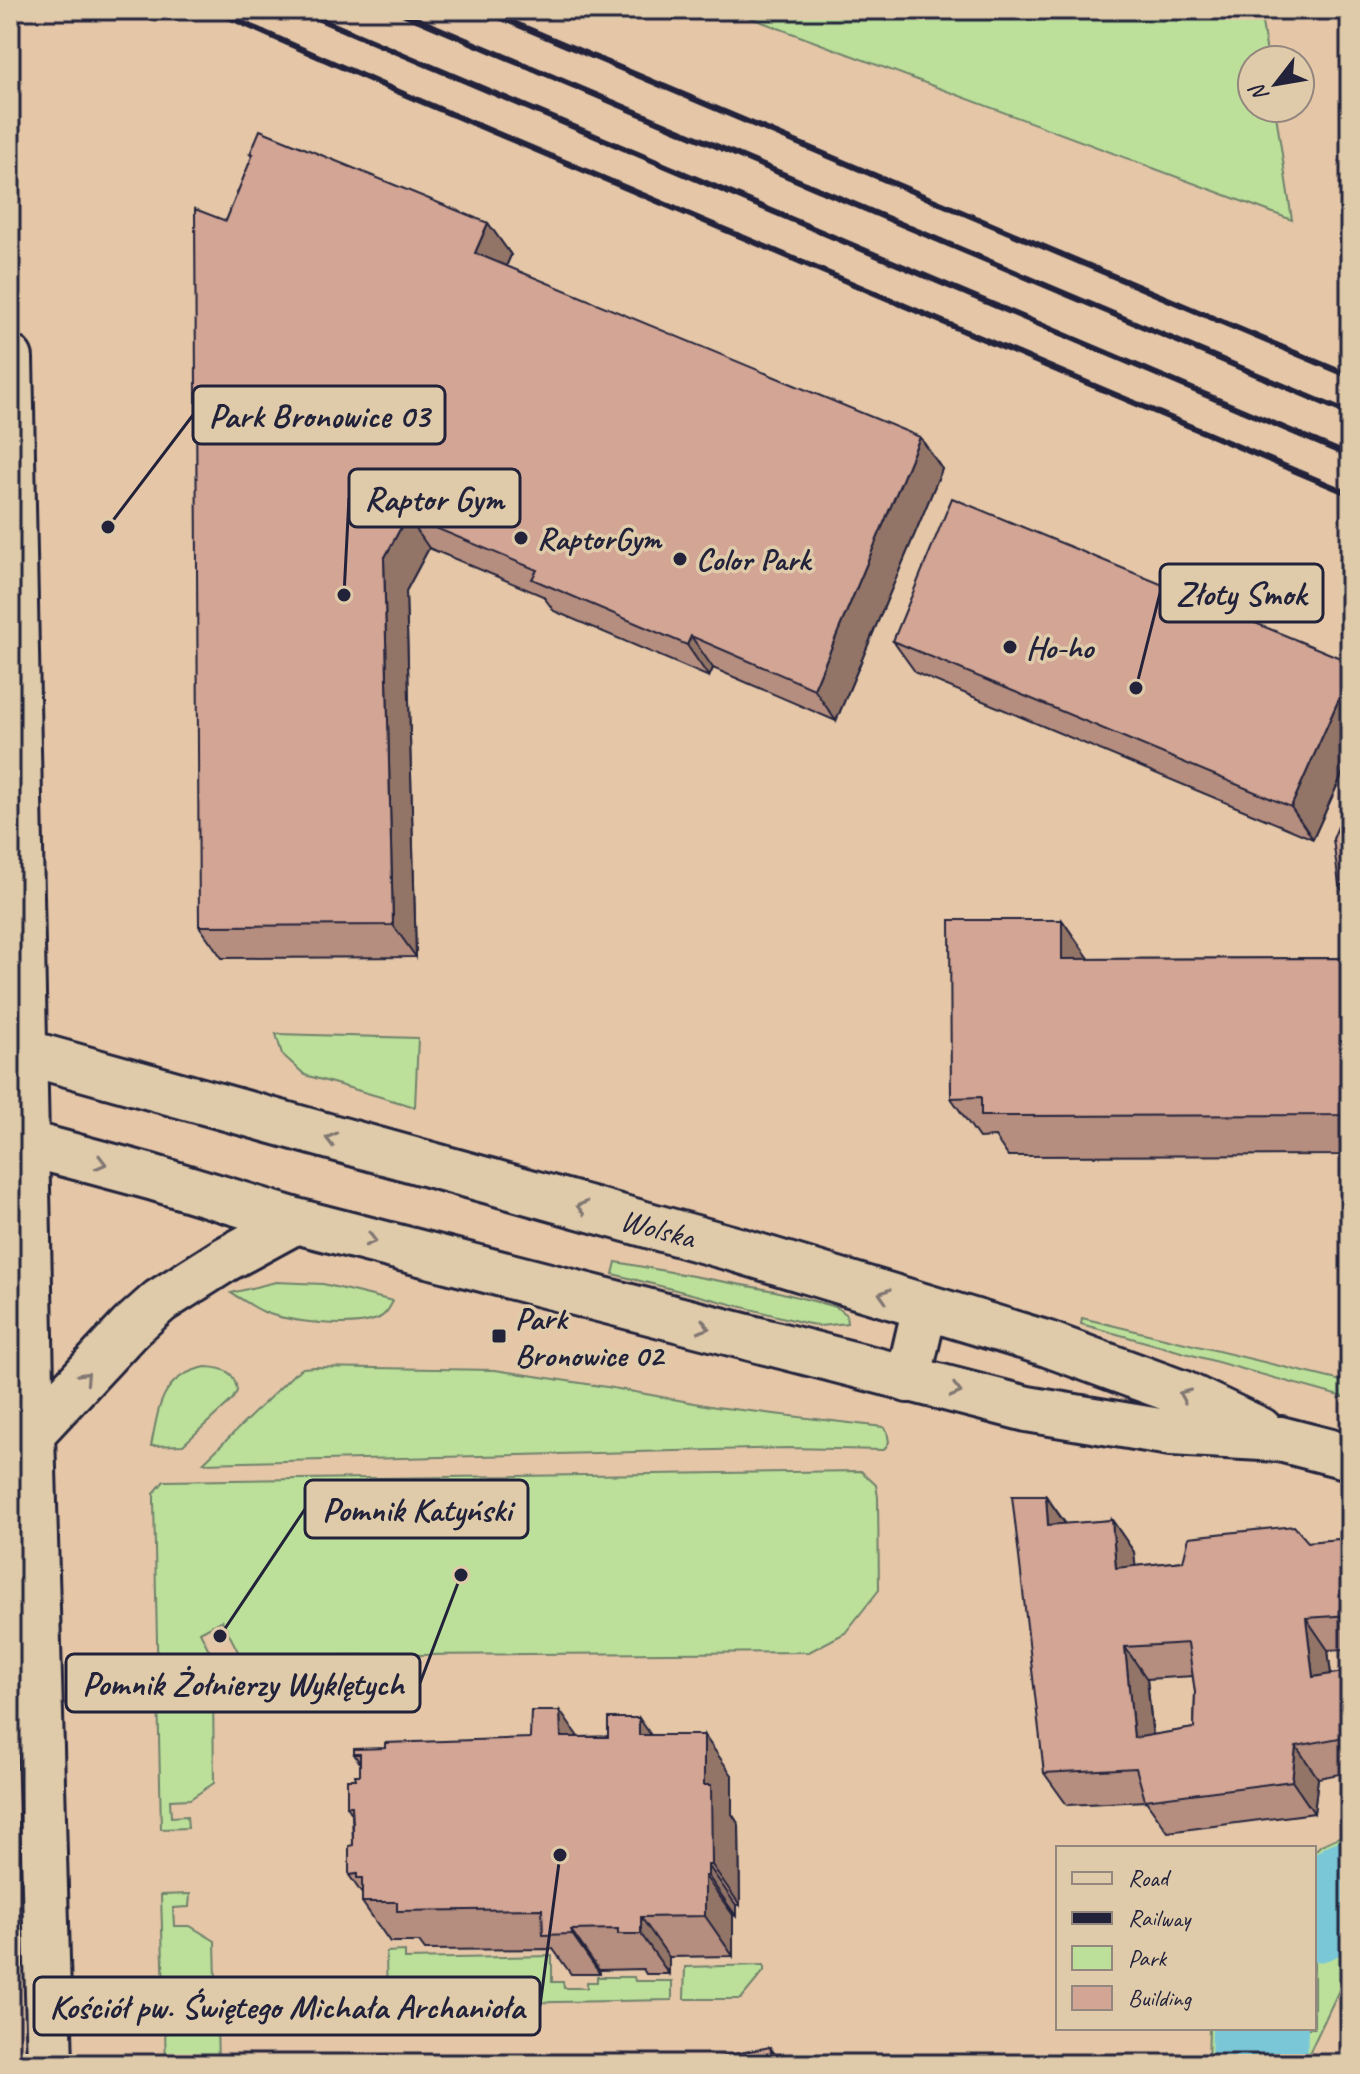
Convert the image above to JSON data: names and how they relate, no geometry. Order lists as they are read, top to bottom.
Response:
{
  "streets": {
    "street": ["Wolska"]
  },
  "places": {
    "other": [
      "Park Bronowice 03",
      "RaptorGym",
      "Color Park",
      "Raptor Gym",
      "Ho-ho",
      "Złoty Smok",
      "Pomnik Żołnierzy Wyklętych",
      "Pomnik Katyński",
      "Kościół pw. Świętego Michała Archanioła"
    ],
    "transit": ["Park Bronowice 02"]
  },
  "legend": [
    "Road",
    "Railway",
    "Park",
    "Building"
  ],
  "north": "bottom left"
}
